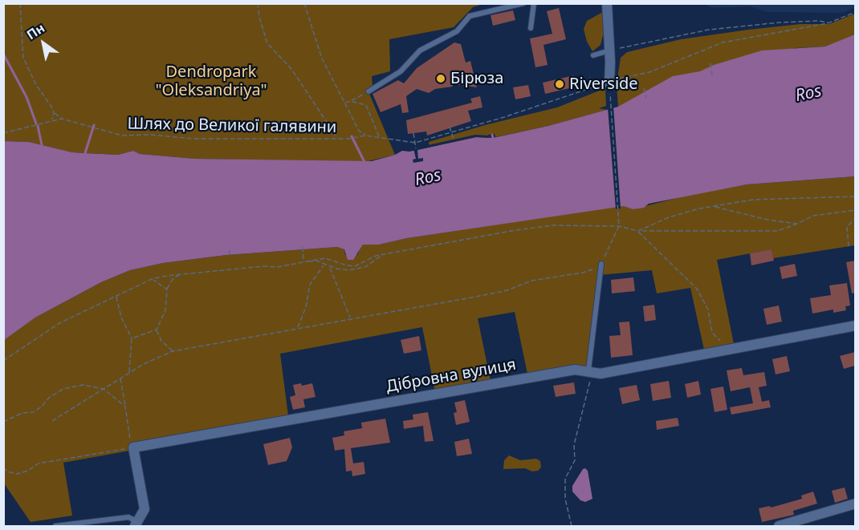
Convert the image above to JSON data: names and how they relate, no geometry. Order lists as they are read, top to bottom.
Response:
{
  "streets": {
    "street": ["Дібровна вулиця"],
    "path": ["Шлях до Великої галявини"]
  },
  "water": ["Ros"],
  "parks": ["Dendropark \"Oleksandriya\""],
  "places": ["Бірюза", "Riverside"],
  "north": "top left"
}
